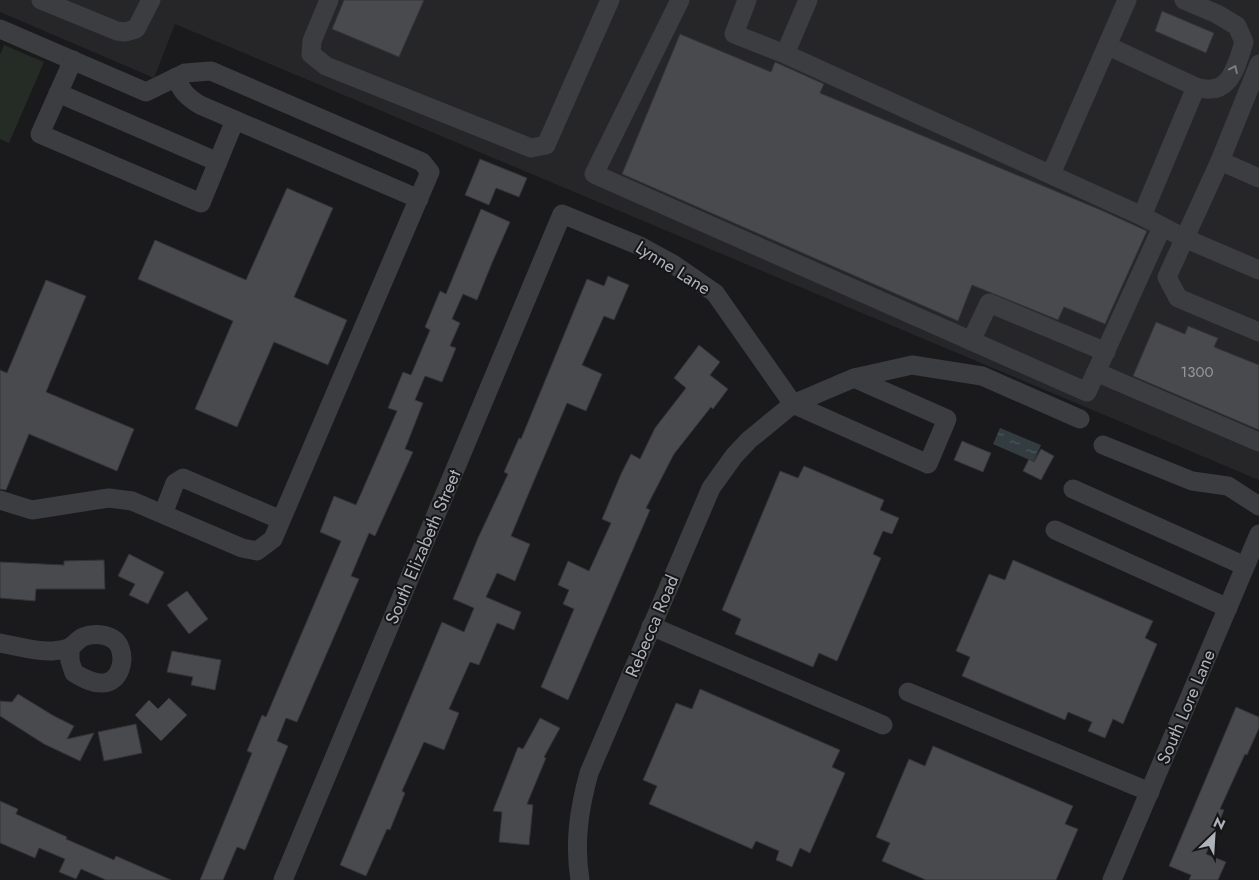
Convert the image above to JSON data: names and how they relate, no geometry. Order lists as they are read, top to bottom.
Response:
{
  "streets": {
    "street": [
      "Lynne Lane",
      "South Elizabeth Street",
      "Rebecca Road",
      "South Lore Lane"
    ]
  },
  "crossings": [
    ["Lynne Lane", "South Elizabeth Street"],
    ["Lynne Lane", "Rebecca Road"]
  ],
  "house_numbers": ["1300"],
  "north": "top right"
}
